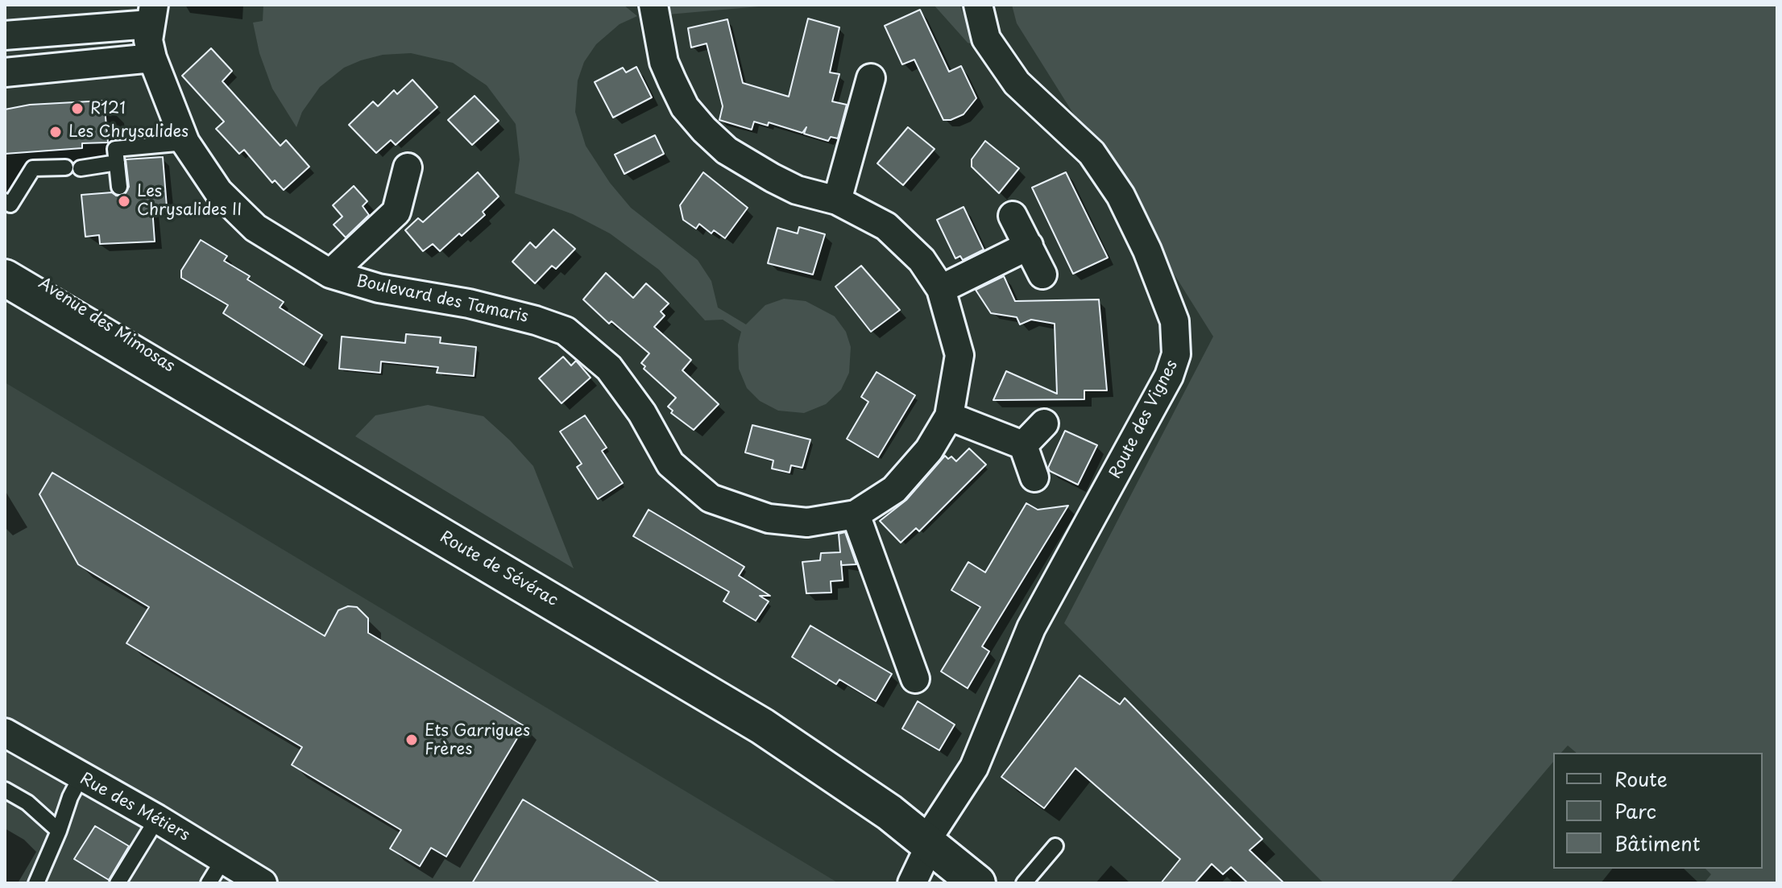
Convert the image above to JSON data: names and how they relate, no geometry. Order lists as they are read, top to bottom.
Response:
{
  "streets": {
    "main road": ["Route de Sévérac"],
    "street": [
      "Boulevard des Tamaris",
      "Avenue des Mimosas",
      "Route des Vignes",
      "Rue des Métiers"
    ]
  },
  "crossings": [
    ["Avenue des Mimosas", "Route de Sévérac"],
    ["Route des Vignes", "Route de Sévérac"]
  ],
  "places": [
    "R121",
    "Les Chrysalides",
    "Les Chrysalides II",
    "Ets Garrigues Frères"
  ],
  "legend": ["Route", "Parc", "Bâtiment"]
}
